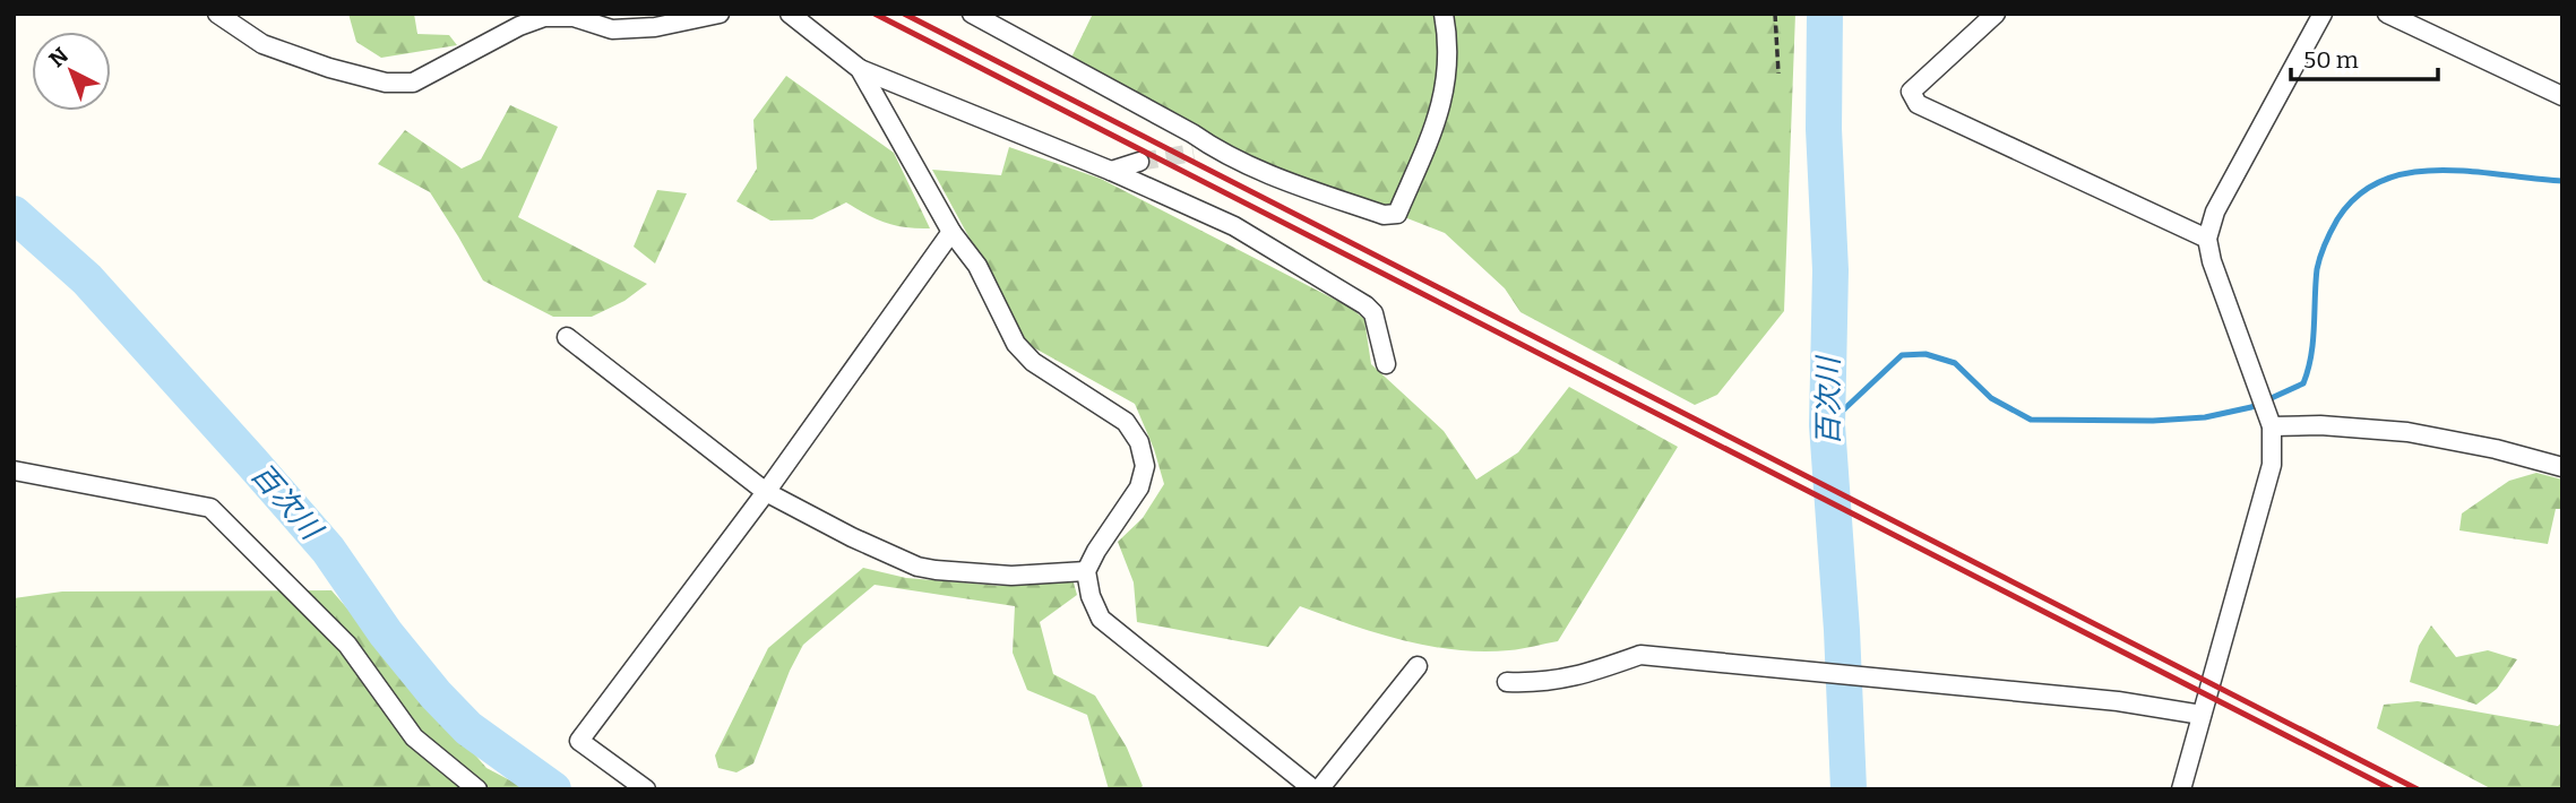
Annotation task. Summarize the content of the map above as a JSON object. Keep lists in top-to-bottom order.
{
  "water": ["百次川"],
  "scale_bar": "50 m",
  "north": "top left"
}
